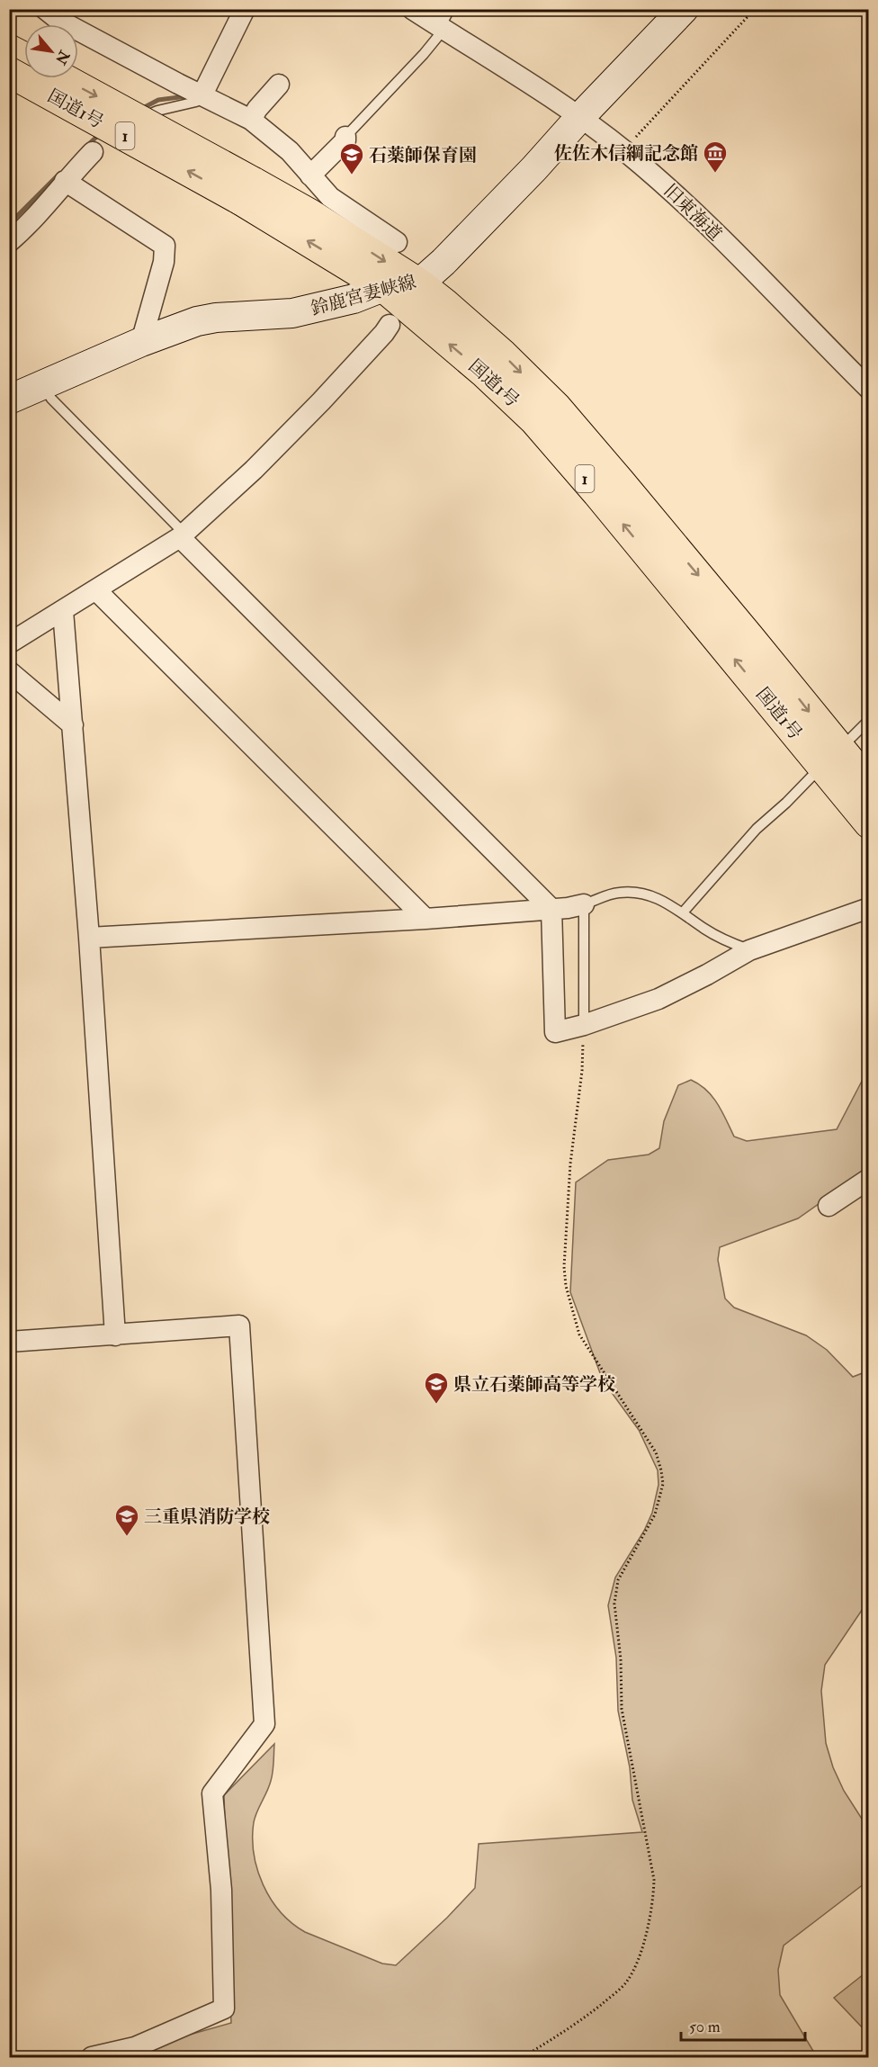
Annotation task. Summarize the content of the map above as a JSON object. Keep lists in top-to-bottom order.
{
  "streets": {
    "highway": ["国道1号", "1"],
    "main road": ["鈴鹿宮妻峡線"],
    "street": ["旧東海道"]
  },
  "crossings": [
    ["国道1号", "鈴鹿宮妻峡線"],
    ["旧東海道", "鈴鹿宮妻峡線"]
  ],
  "places": {
    "museum": ["佐佐木信綱記念館"],
    "school or university": ["石薬師保育園", "県立石薬師高等学校", "三重県消防学校"]
  },
  "scale_bar": "50 m",
  "north": "bottom right"
}
